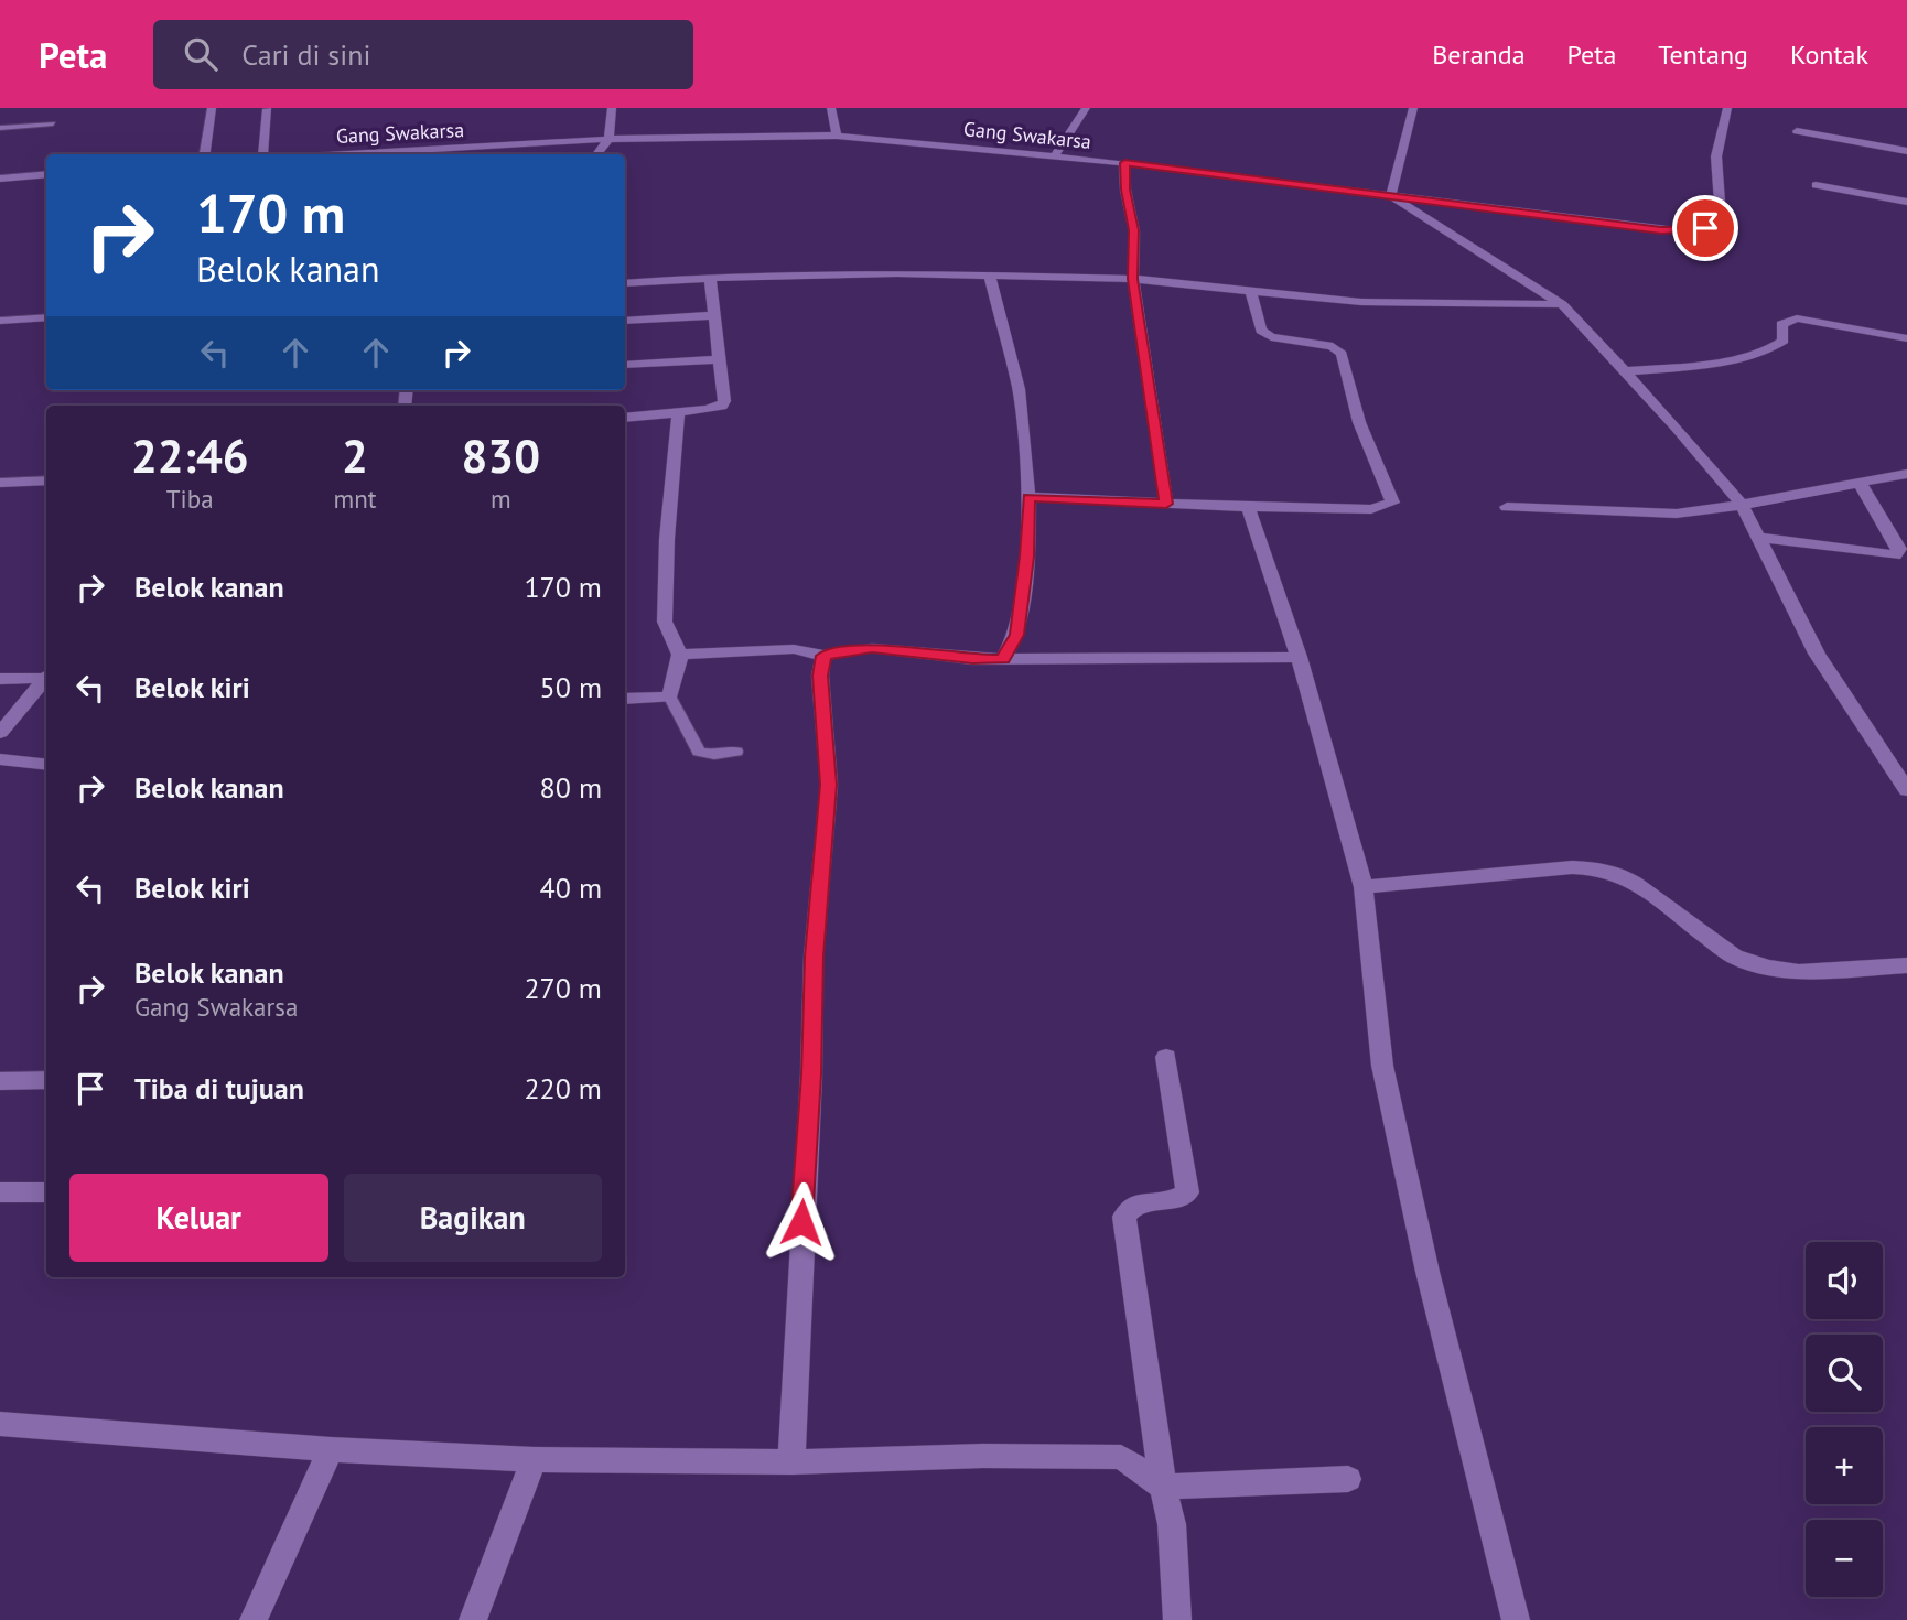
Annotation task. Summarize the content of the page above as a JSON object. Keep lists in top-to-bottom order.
{
  "streets": {
    "street": ["Gang Swakarsa"]
  },
  "page": {
    "header": "Peta",
    "search": "Cari di sini",
    "nav": [
      "Beranda",
      "Peta",
      "Tentang",
      "Kontak"
    ],
    "turn": ["170 m", "Belok kanan"],
    "eta": [
      "22:46",
      "Tiba",
      "2",
      "mnt",
      "830",
      "m"
    ],
    "list": [
      {
        "name": "Belok kanan",
        "value": "170 m"
      },
      {
        "name": "Belok kiri",
        "value": "50 m"
      },
      {
        "name": "Belok kanan",
        "value": "80 m"
      },
      {
        "name": "Belok kiri",
        "value": "40 m"
      },
      {
        "name": "Belok kanan",
        "note": "Gang Swakarsa",
        "value": "270 m"
      },
      {
        "name": "Tiba di tujuan",
        "value": "220 m"
      }
    ],
    "buttons": ["Keluar", "Bagikan"],
    "map_buttons": ["+", "−"]
  }
}
